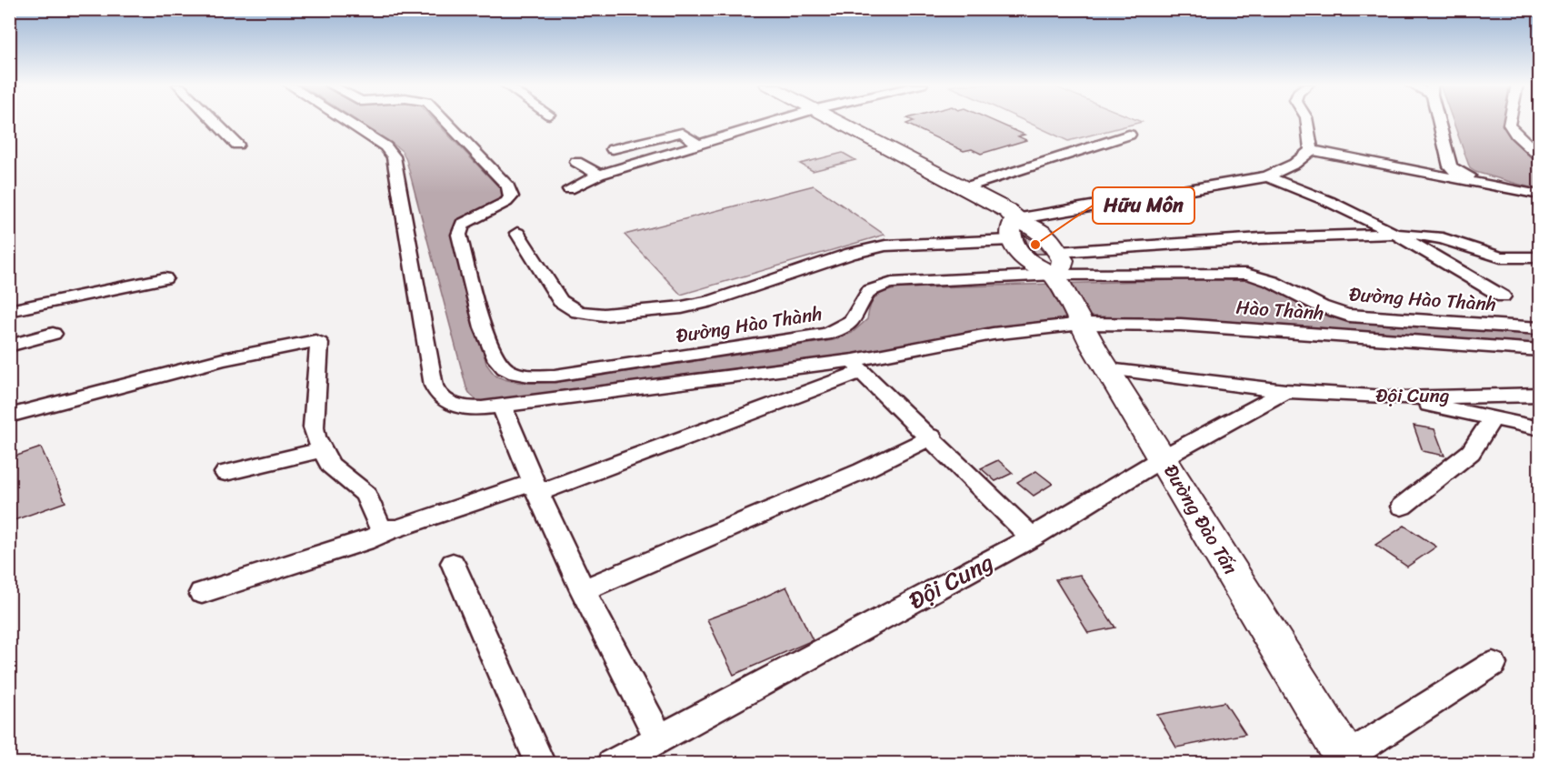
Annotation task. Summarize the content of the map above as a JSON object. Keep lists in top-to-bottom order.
{
  "streets": {
    "street": [
      "Đường Hào Thành",
      "Hào Thành",
      "Đội Cung",
      "Đường Đào Tấn"
    ]
  },
  "crossings": [
    ["Đường Hào Thành", "Đường Đào Tấn"],
    ["Hào Thành", "Đường Đào Tấn"],
    ["Đội Cung", "Đường Đào Tấn"]
  ],
  "places": ["Hữu Môn"]
}
